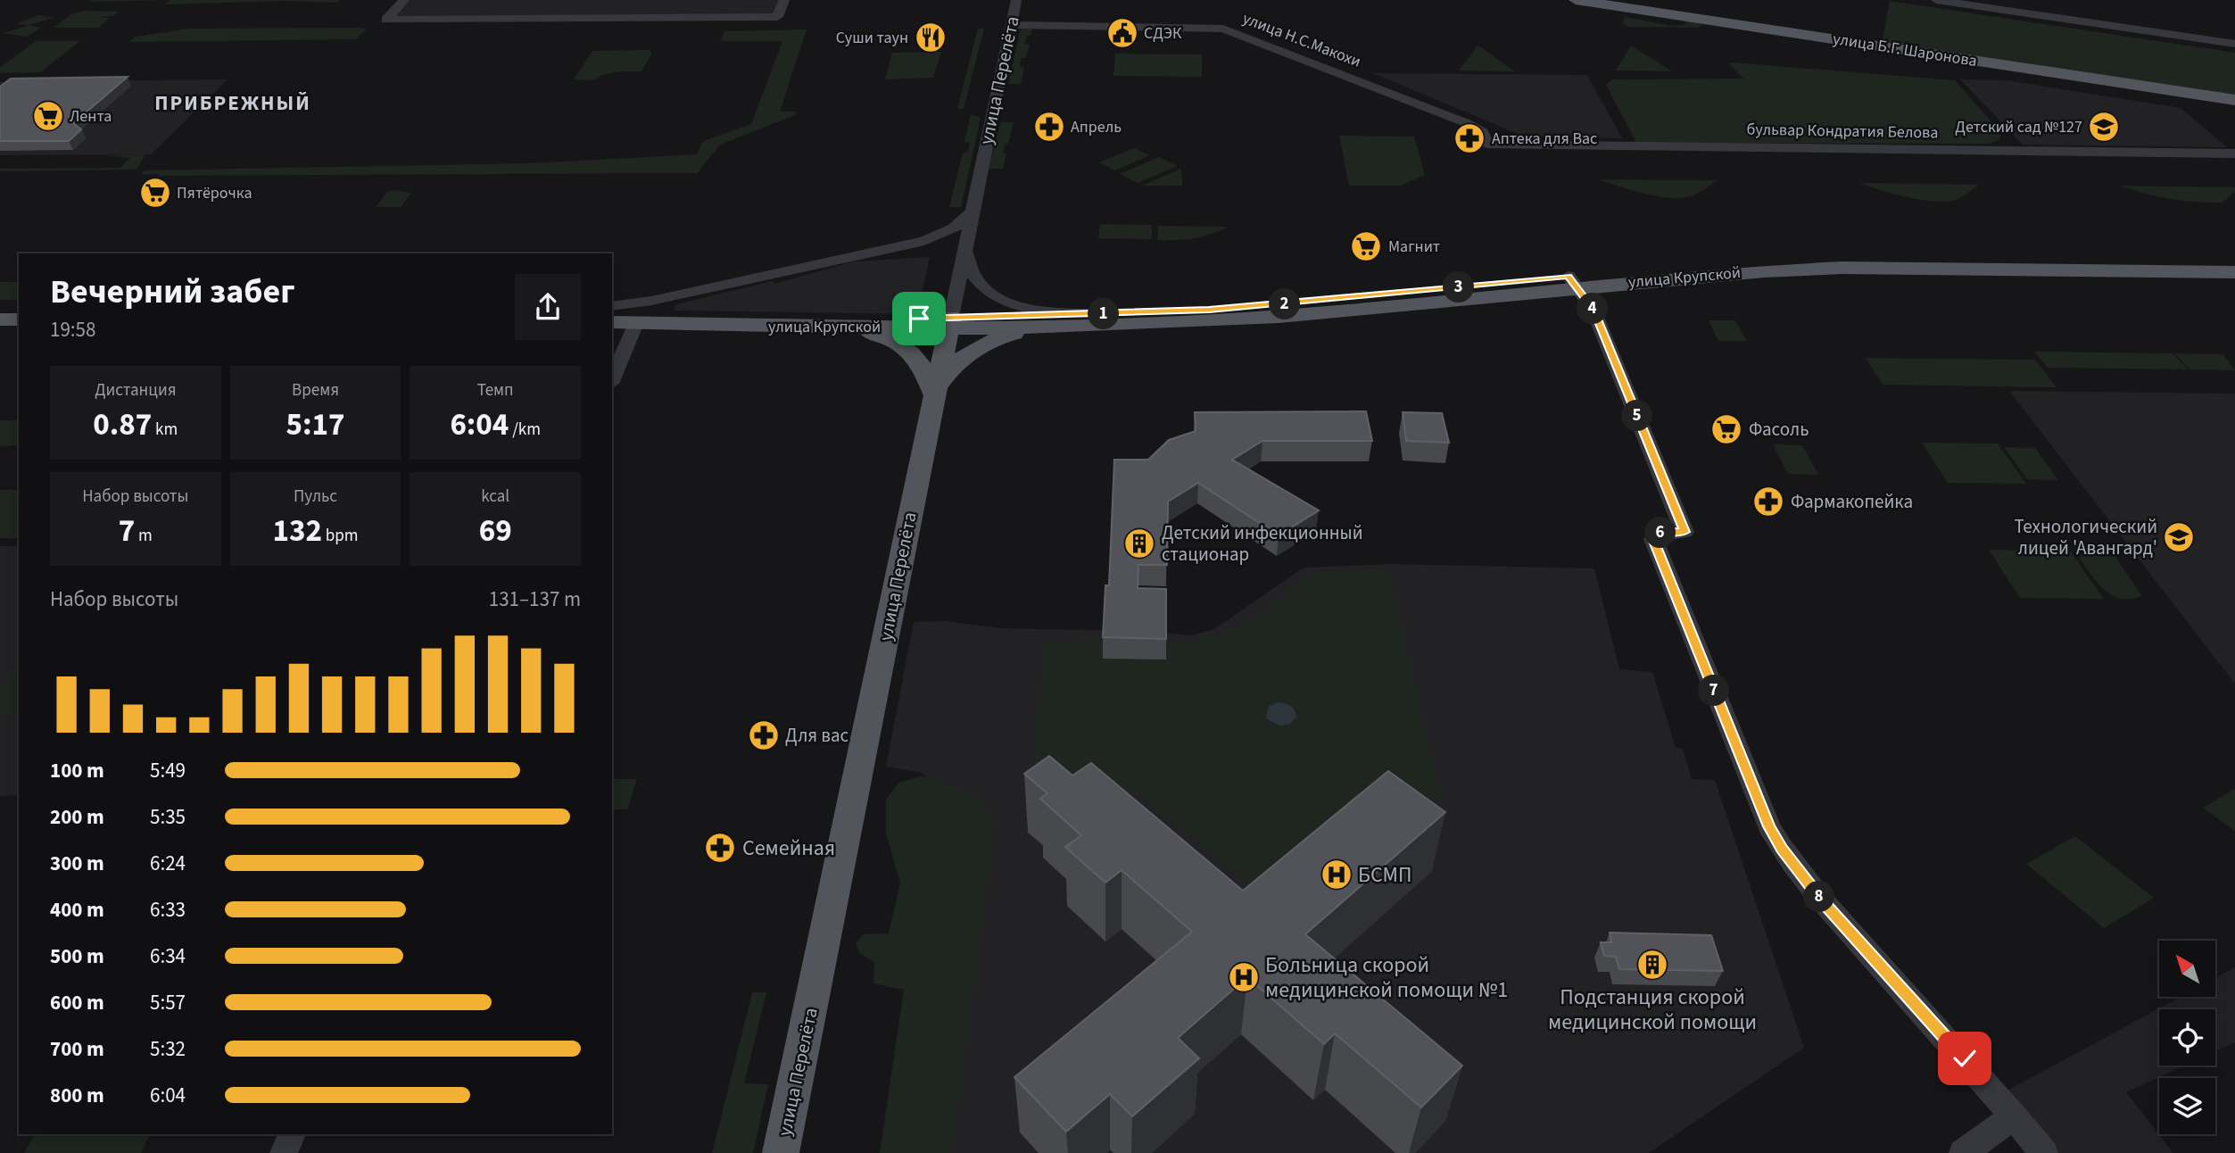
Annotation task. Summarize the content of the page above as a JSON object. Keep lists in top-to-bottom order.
{
  "streets": {
    "main road": ["улица Б.Г. Шаронова", "улица Перелёта", "улица Крупской"],
    "street": ["улица Н.С.Макохи", "бульвар Кондратия Белова"]
  },
  "crossings": [
    ["улица Н.С.Макохи", "улица Перелёта"],
    ["улица Н.С.Макохи", "бульвар Кондратия Белова"],
    ["улица Перелёта", "улица Крупской"]
  ],
  "districts": ["ПРИБРЕЖНЫЙ"],
  "places": {
    "public building": ["СДЭК"],
    "restaurant": ["Суши таун"],
    "supermarket": [
      "Лента",
      "Пятёрочка",
      "Магнит",
      "Фасоль"
    ],
    "pharmacy": [
      "Апрель",
      "Аптека для Вас",
      "Фармакопейка",
      "Для вас",
      "Семейная"
    ],
    "school or university": ["Детский сад №127", "Технологический лицей 'Авангард'"],
    "building": ["Детский инфекционный стационар", "Подстанция скорой медицинской помощи"],
    "hospital": ["БСМП", "Больница скорой медицинской помощи №1"]
  },
  "north": "top left",
  "page": {
    "heading": ["Вечерний забег", "19:58"],
    "pins": [
      "3",
      "2",
      "4",
      "1",
      "5",
      "6",
      "7",
      "8"
    ],
    "stats": [
      ["Дистанция", "0.87 km"],
      ["Время", "5:17"],
      ["Темп", "6:04 /km"],
      ["Набор высоты", "7 m"],
      ["Пульс", "132 bpm"],
      ["kcal", "69"]
    ],
    "chart": ["Набор высоты", "131–137 m"],
    "list": [
      {
        "name": "100 m",
        "note": "5:49"
      },
      {
        "name": "200 m",
        "note": "5:35"
      },
      {
        "name": "300 m",
        "note": "6:24"
      },
      {
        "name": "400 m",
        "note": "6:33"
      },
      {
        "name": "500 m",
        "note": "6:34"
      },
      {
        "name": "600 m",
        "note": "5:57"
      },
      {
        "name": "700 m",
        "note": "5:32"
      },
      {
        "name": "800 m",
        "note": "6:04"
      }
    ]
  }
}
